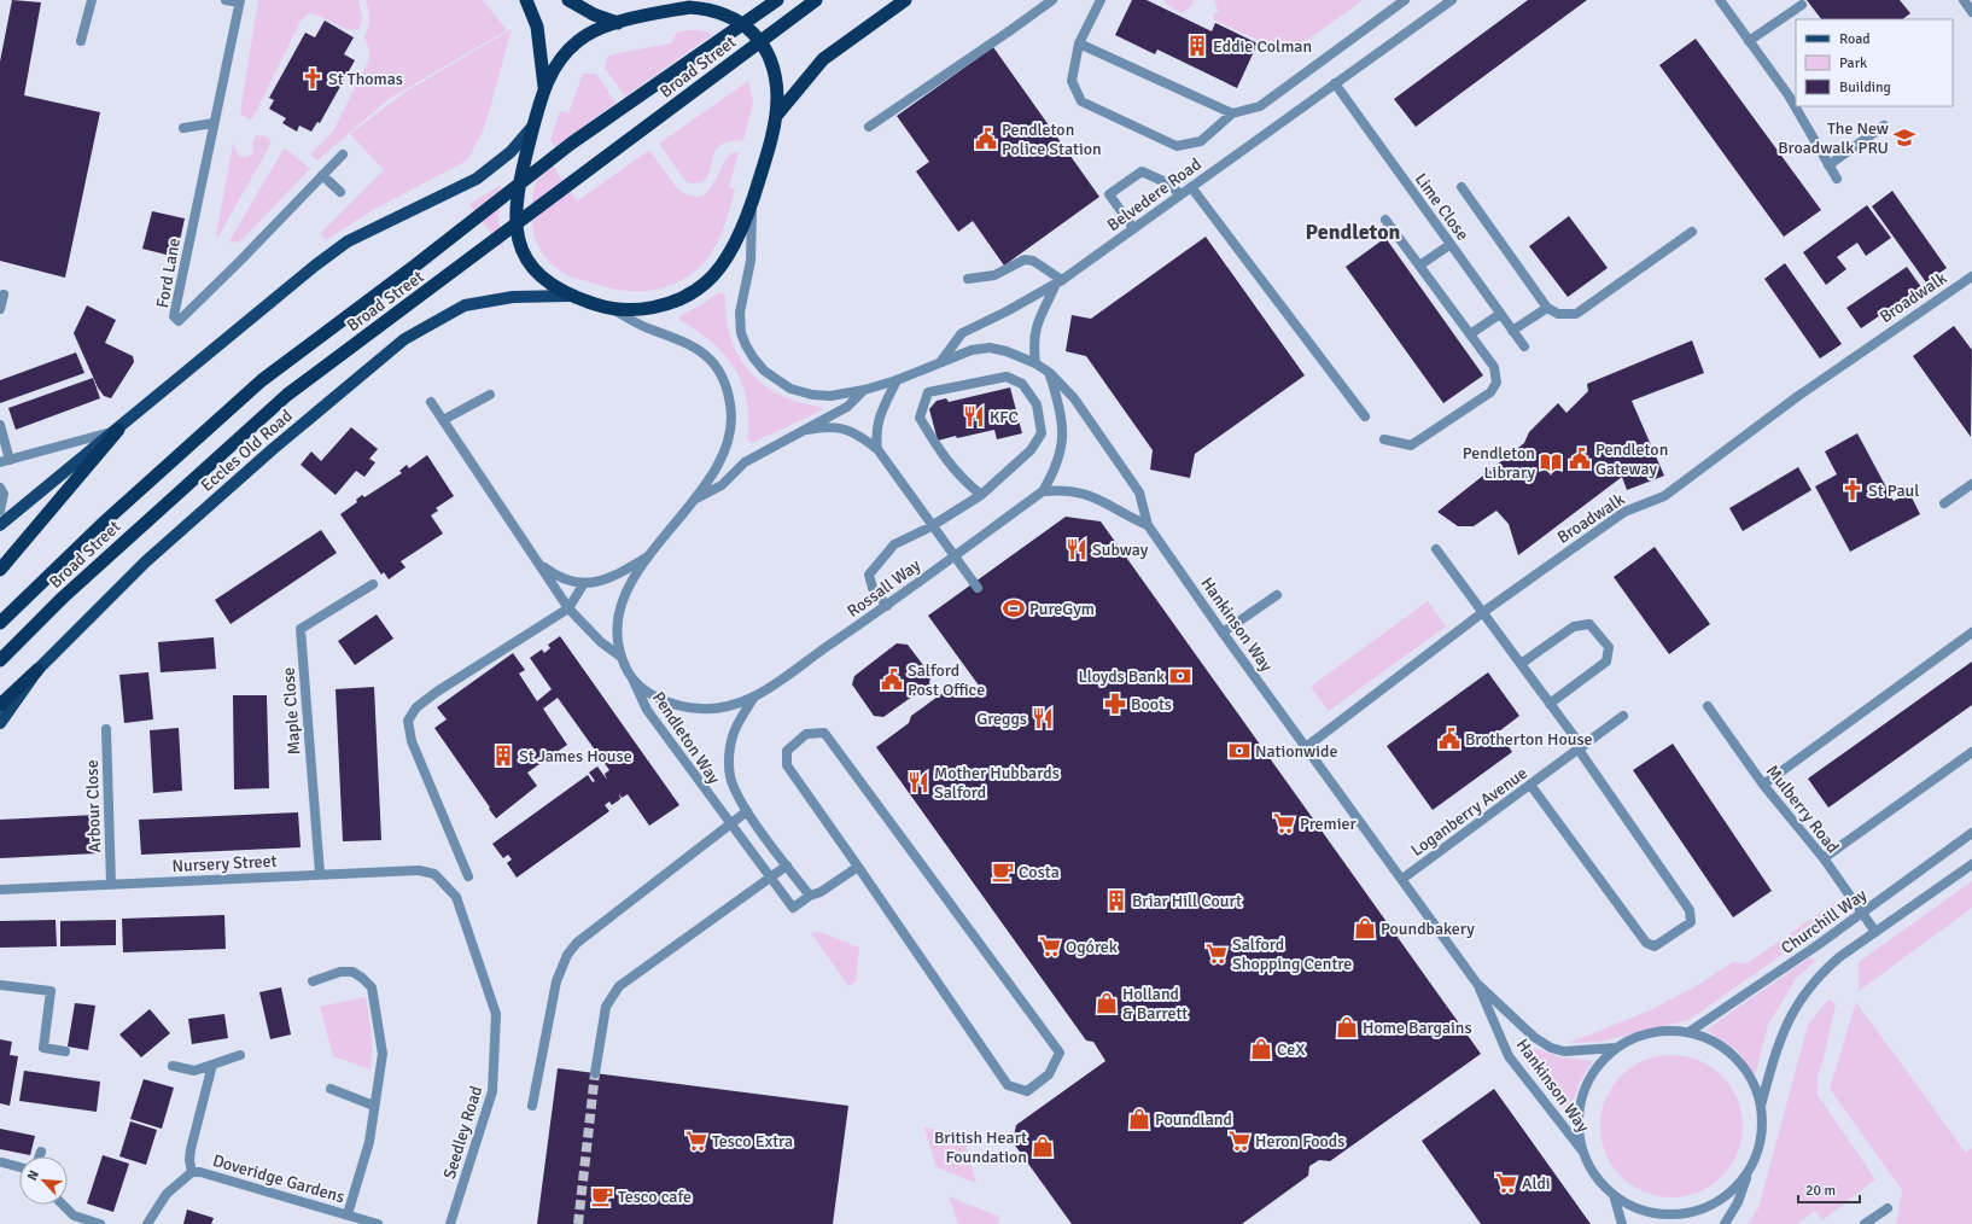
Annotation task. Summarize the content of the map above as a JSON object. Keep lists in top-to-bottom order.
{
  "streets": {
    "highway": ["Broad Street"],
    "main road": ["Eccles Old Road"],
    "street": [
      "Belvedere Road",
      "Lime Close",
      "Ford Lane",
      "Broadwalk",
      "Rossall Way",
      "Hankinson Way",
      "Maple Close",
      "Pendleton Way",
      "Arbour Close",
      "Mulberry Road",
      "Loganberry Avenue",
      "Nursery Street",
      "Churchill Way",
      "Seedley Road",
      "Doveridge Gardens"
    ]
  },
  "crossings": [
    ["Belvedere Road", "Lime Close"],
    ["Belvedere Road", "Hankinson Way"],
    ["Broadwalk", "Hankinson Way"],
    ["Rossall Way", "Pendleton Way"],
    ["Hankinson Way", "Loganberry Avenue"],
    ["Maple Close", "Nursery Street"],
    ["Arbour Close", "Nursery Street"],
    ["Mulberry Road", "Churchill Way"],
    ["Nursery Street", "Seedley Road"]
  ],
  "districts": ["Pendleton"],
  "places": {
    "building": ["Eddie Colman", "St James House", "Briar Hill Court"],
    "church": ["St Thomas", "St Paul"],
    "school or university": ["The New Broadwalk PRU"],
    "public building": [
      "Pendleton Police Station",
      "Pendleton Gateway",
      "Salford Post Office",
      "Brotherton House"
    ],
    "restaurant": [
      "KFC",
      "Subway",
      "Greggs",
      "Mother Hubbards Salford"
    ],
    "library": ["Pendleton Library"],
    "sports": ["PureGym"],
    "bank": ["Lloyds Bank", "Nationwide"],
    "pharmacy": ["Boots"],
    "supermarket": [
      "Premier",
      "Ogórek",
      "Salford Shopping Centre",
      "Tesco Extra",
      "Heron Foods",
      "Aldi"
    ],
    "cafe": ["Costa", "Tesco cafe"],
    "shop": [
      "Poundbakery",
      "Holland & Barrett",
      "Home Bargains",
      "CeX",
      "Poundland",
      "British Heart Foundation"
    ]
  },
  "legend": ["Road", "Park", "Building"],
  "scale_bar": "20 m",
  "north": "top left"
}
